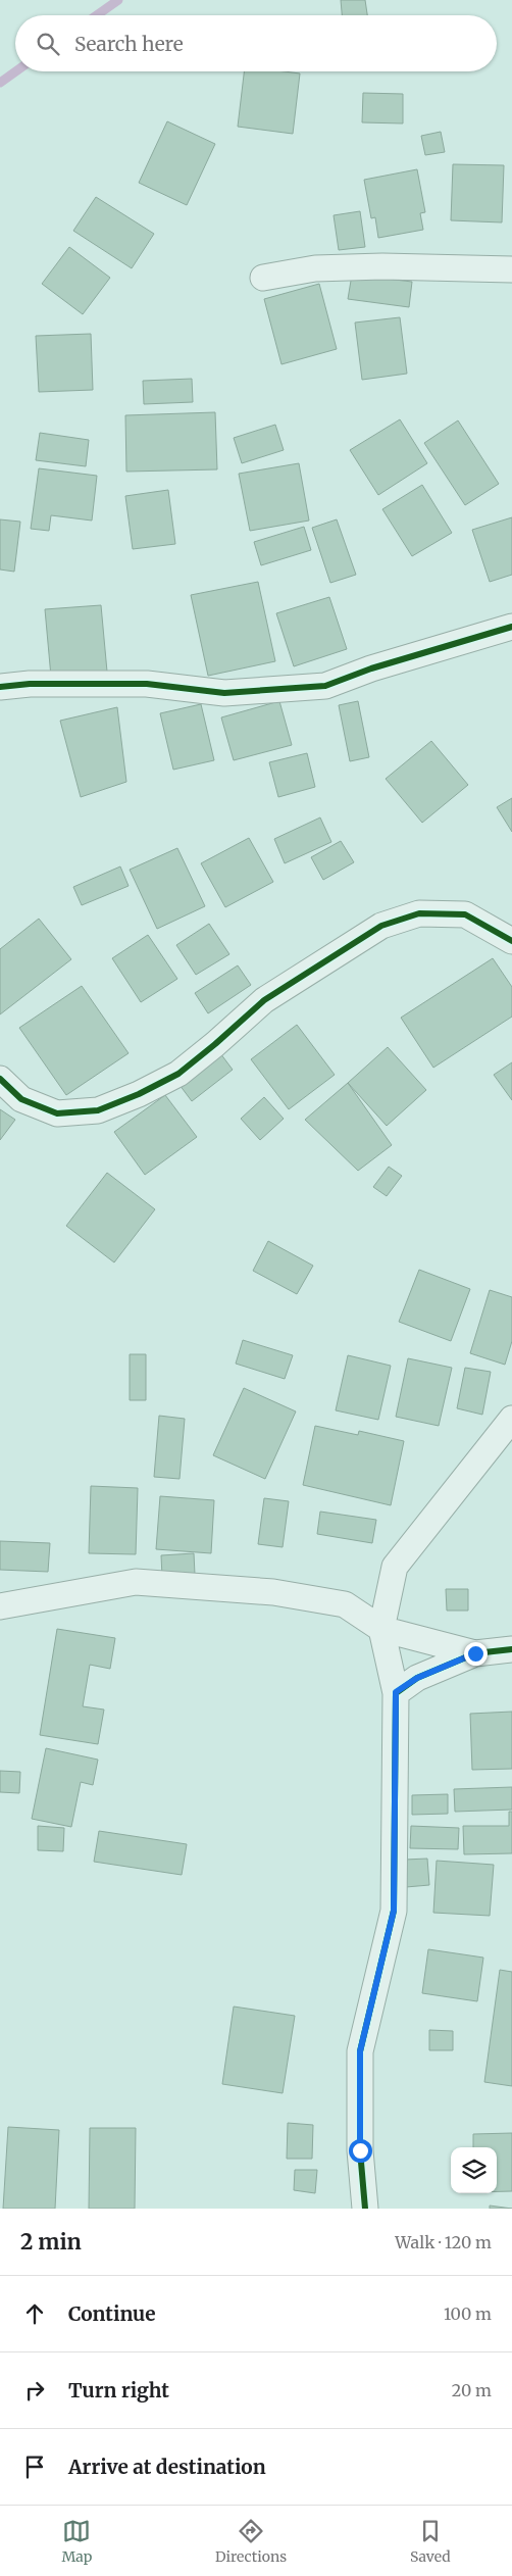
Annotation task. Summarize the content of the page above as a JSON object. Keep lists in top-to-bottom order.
{
  "page": {
    "search": "Search here",
    "heading": ["2 min", "Walk · 120 m"],
    "list": [
      ["Continue", "100 m"],
      ["Turn right", "20 m"],
      "Arrive at destination"
    ],
    "nav": ["Map", "Directions", "Saved"]
  }
}
